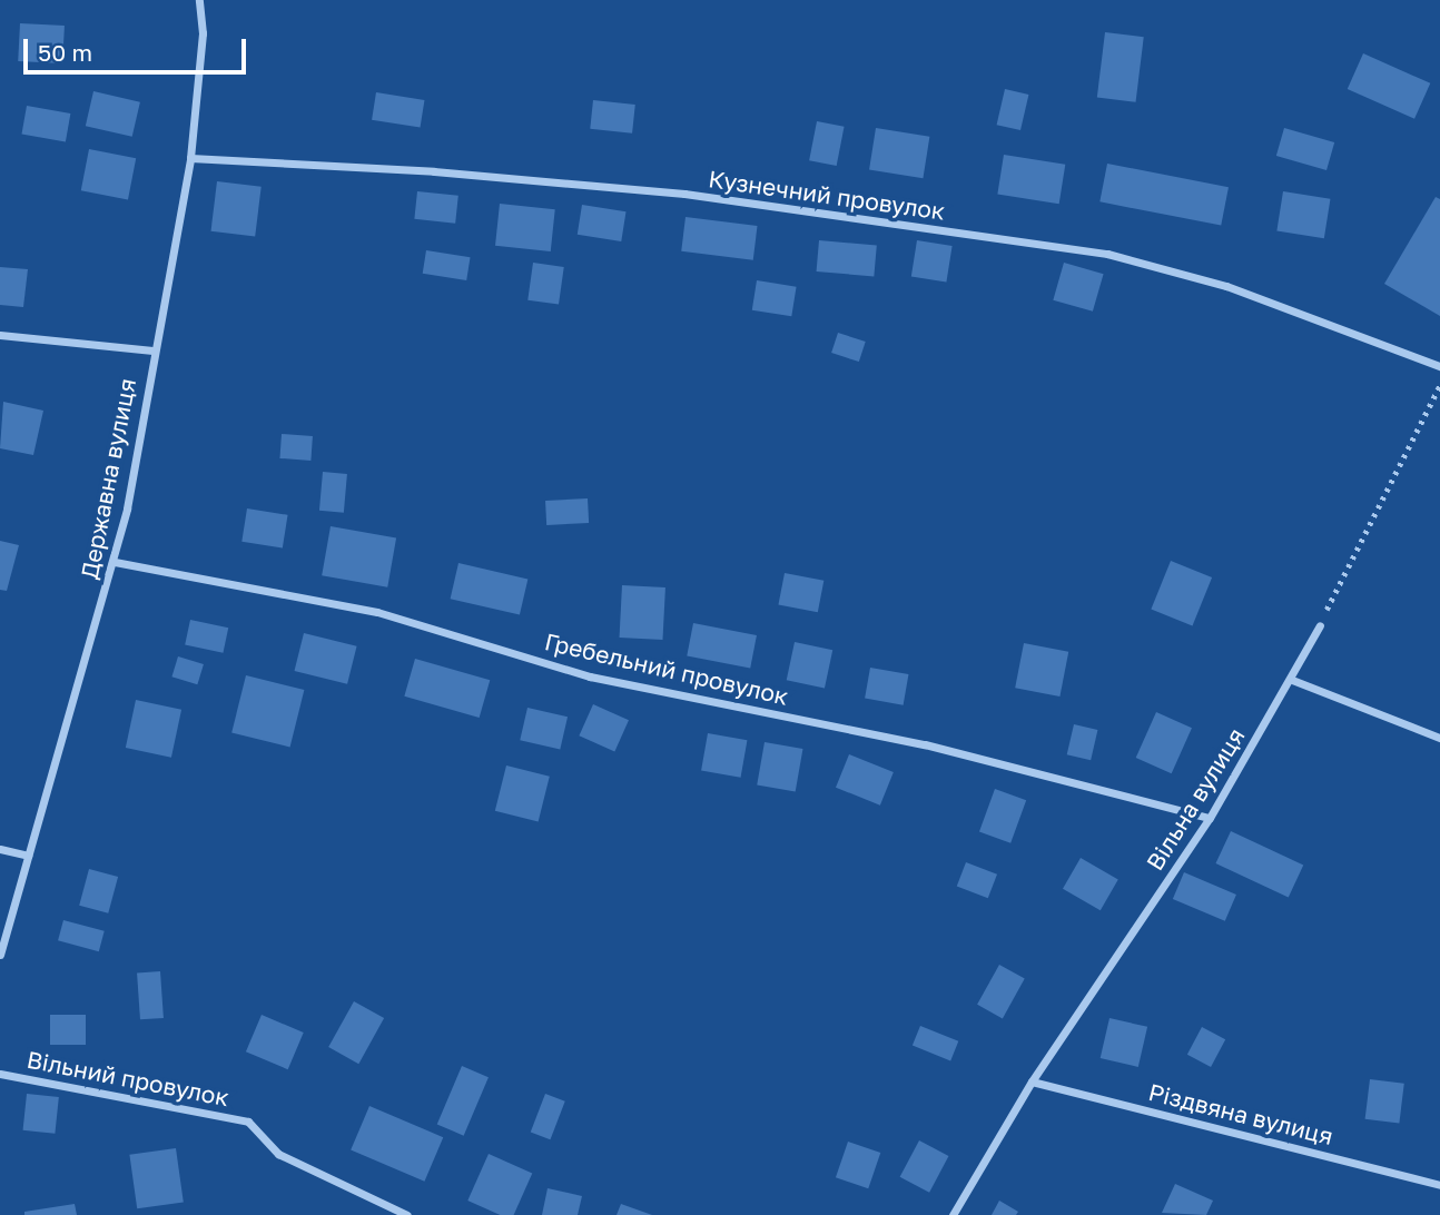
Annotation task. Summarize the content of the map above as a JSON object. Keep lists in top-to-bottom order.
{
  "streets": {
    "street": [
      "Кузнечний провулок",
      "Державна вулиця",
      "Гребельний провулок",
      "Вільна вулиця",
      "Вільний провулок",
      "Різдвяна вулиця"
    ]
  },
  "crossings": [
    ["Кузнечний провулок", "Державна вулиця"],
    ["Державна вулиця", "Гребельний провулок"],
    ["Гребельний провулок", "Вільна вулиця"],
    ["Вільна вулиця", "Різдвяна вулиця"]
  ],
  "scale_bar": "50 m"
}
